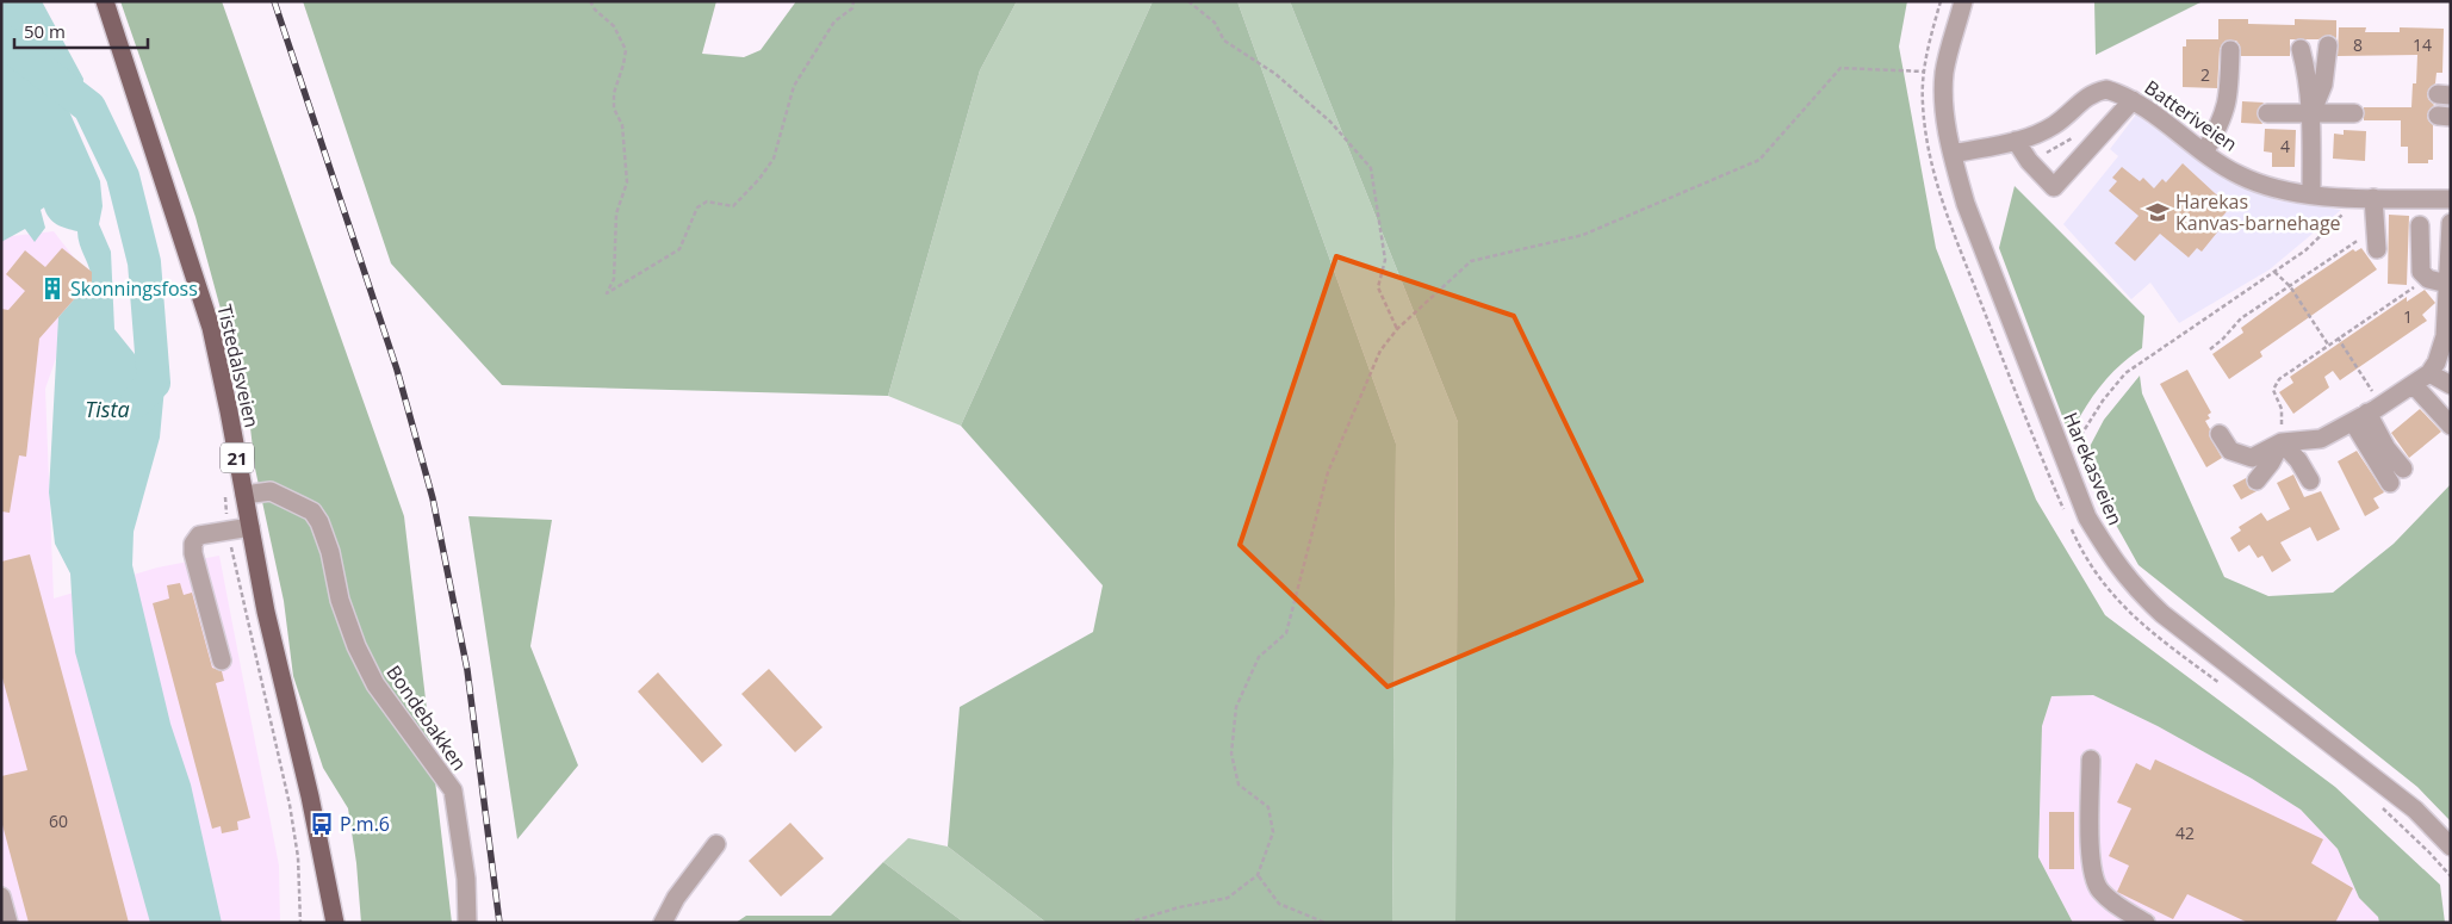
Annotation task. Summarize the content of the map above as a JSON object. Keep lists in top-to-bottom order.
{
  "streets": {
    "main road": ["Tistedalsveien", "21"],
    "street": ["Batteriveien", "Harekasveien", "Bondebakken"]
  },
  "crossings": [
    ["Batteriveien", "Harekasveien"],
    ["Tistedalsveien", "Bondebakken"]
  ],
  "water": ["Tista"],
  "places": {
    "school or university": ["Harekas Kanvas-barnehage"],
    "building": ["Skonningsfoss"],
    "bus stop": ["P.m.6"]
  },
  "house_numbers": [
    "8",
    "14",
    "2",
    "4",
    "1",
    "60",
    "42"
  ],
  "scale_bar": "50 m"
}
